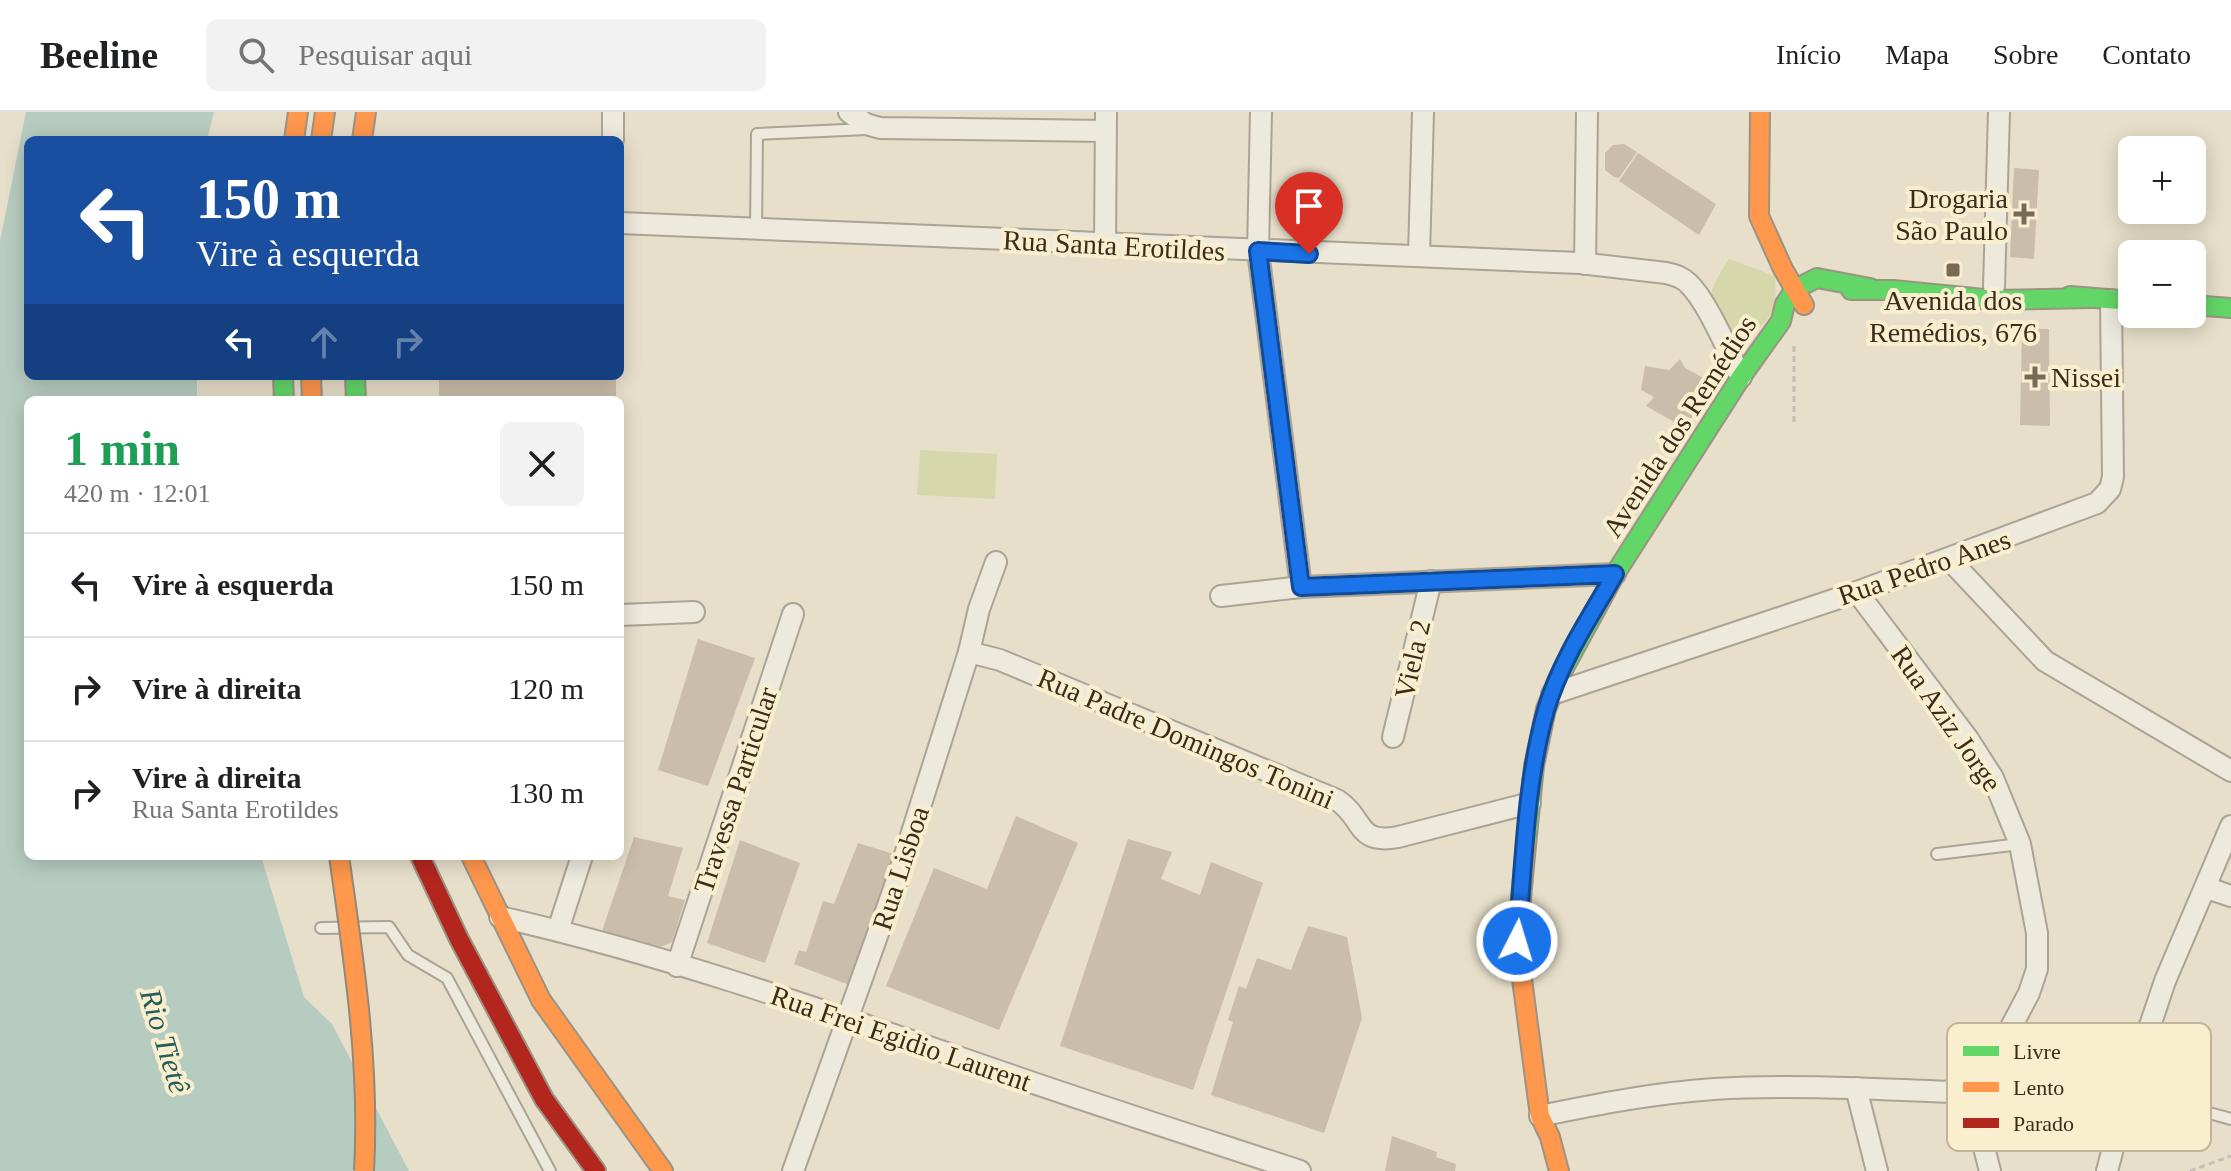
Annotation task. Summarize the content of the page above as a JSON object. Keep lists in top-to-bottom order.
{
  "streets": {
    "main road": ["Avenida dos Remédios"],
    "street": [
      "Rua Santa Erotildes",
      "Rua Pedro Anes",
      "Viela 2",
      "Rua Aziz Jorge",
      "Rua Padre Domingos Tonini",
      "Travessa Particular",
      "Rua Lisboa",
      "Rua Frei Egidio Laurent"
    ]
  },
  "crossings": [
    ["Rua Santa Erotildes", "Avenida dos Remédios"],
    ["Avenida dos Remédios", "Rua Pedro Anes"],
    ["Avenida dos Remédios", "Rua Padre Domingos Tonini"],
    ["Rua Pedro Anes", "Rua Aziz Jorge"],
    ["Rua Padre Domingos Tonini", "Rua Lisboa"],
    ["Travessa Particular", "Rua Frei Egidio Laurent"],
    ["Rua Lisboa", "Rua Frei Egidio Laurent"]
  ],
  "water": ["Rio Tietê"],
  "places": {
    "health": ["Drogaria São Paulo", "Nissei"],
    "transit": ["Avenida dos Remédios, 676"]
  },
  "legend": ["Livre", "Lento", "Parado"],
  "page": {
    "header": "Beeline",
    "search": "Pesquisar aqui",
    "nav": [
      "Início",
      "Mapa",
      "Sobre",
      "Contato"
    ],
    "map_buttons": ["+", "−"],
    "turn": ["150 m", "Vire à esquerda"],
    "heading": ["1 min", "420 m · 12:01"],
    "list": [
      {
        "name": "Vire à esquerda",
        "value": "150 m"
      },
      {
        "name": "Vire à direita",
        "value": "120 m"
      },
      {
        "name": "Vire à direita",
        "note": "Rua Santa Erotildes",
        "value": "130 m"
      }
    ]
  }
}
